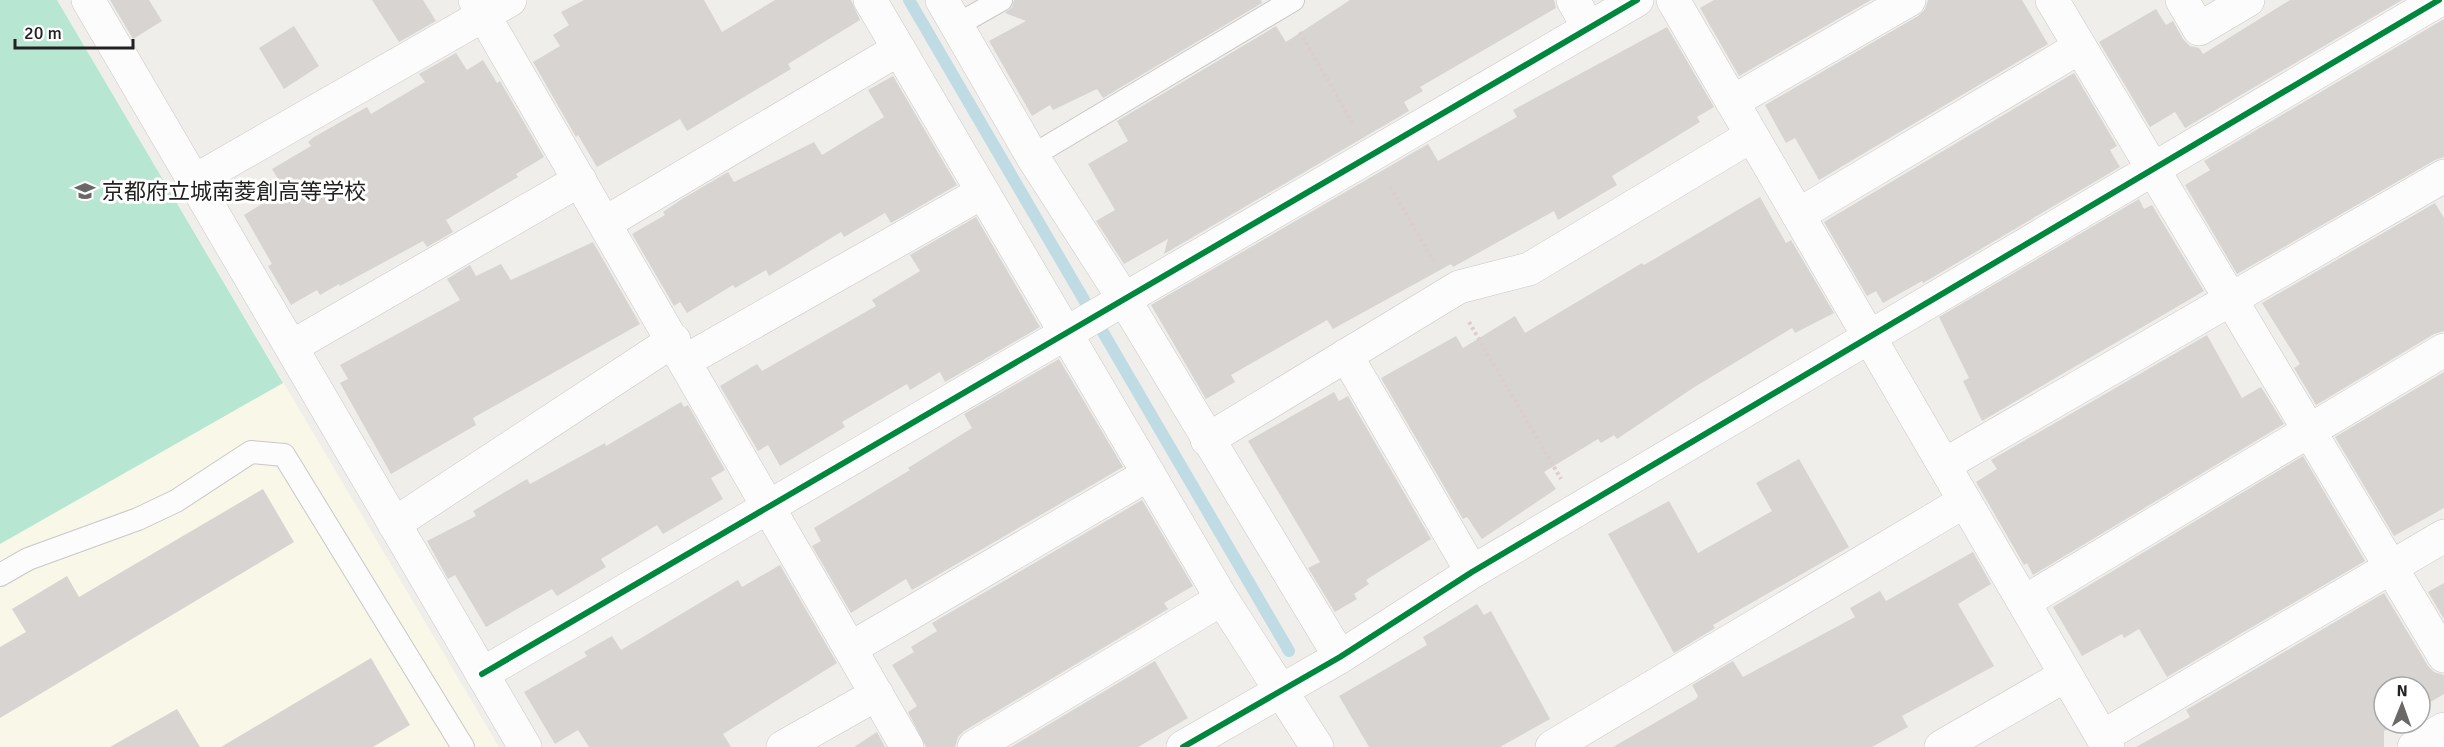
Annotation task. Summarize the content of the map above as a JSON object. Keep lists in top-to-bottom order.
{
  "places": {
    "school or university": ["京都府立城南菱創高等学校"]
  },
  "scale_bar": "20 m",
  "north": "top"
}
